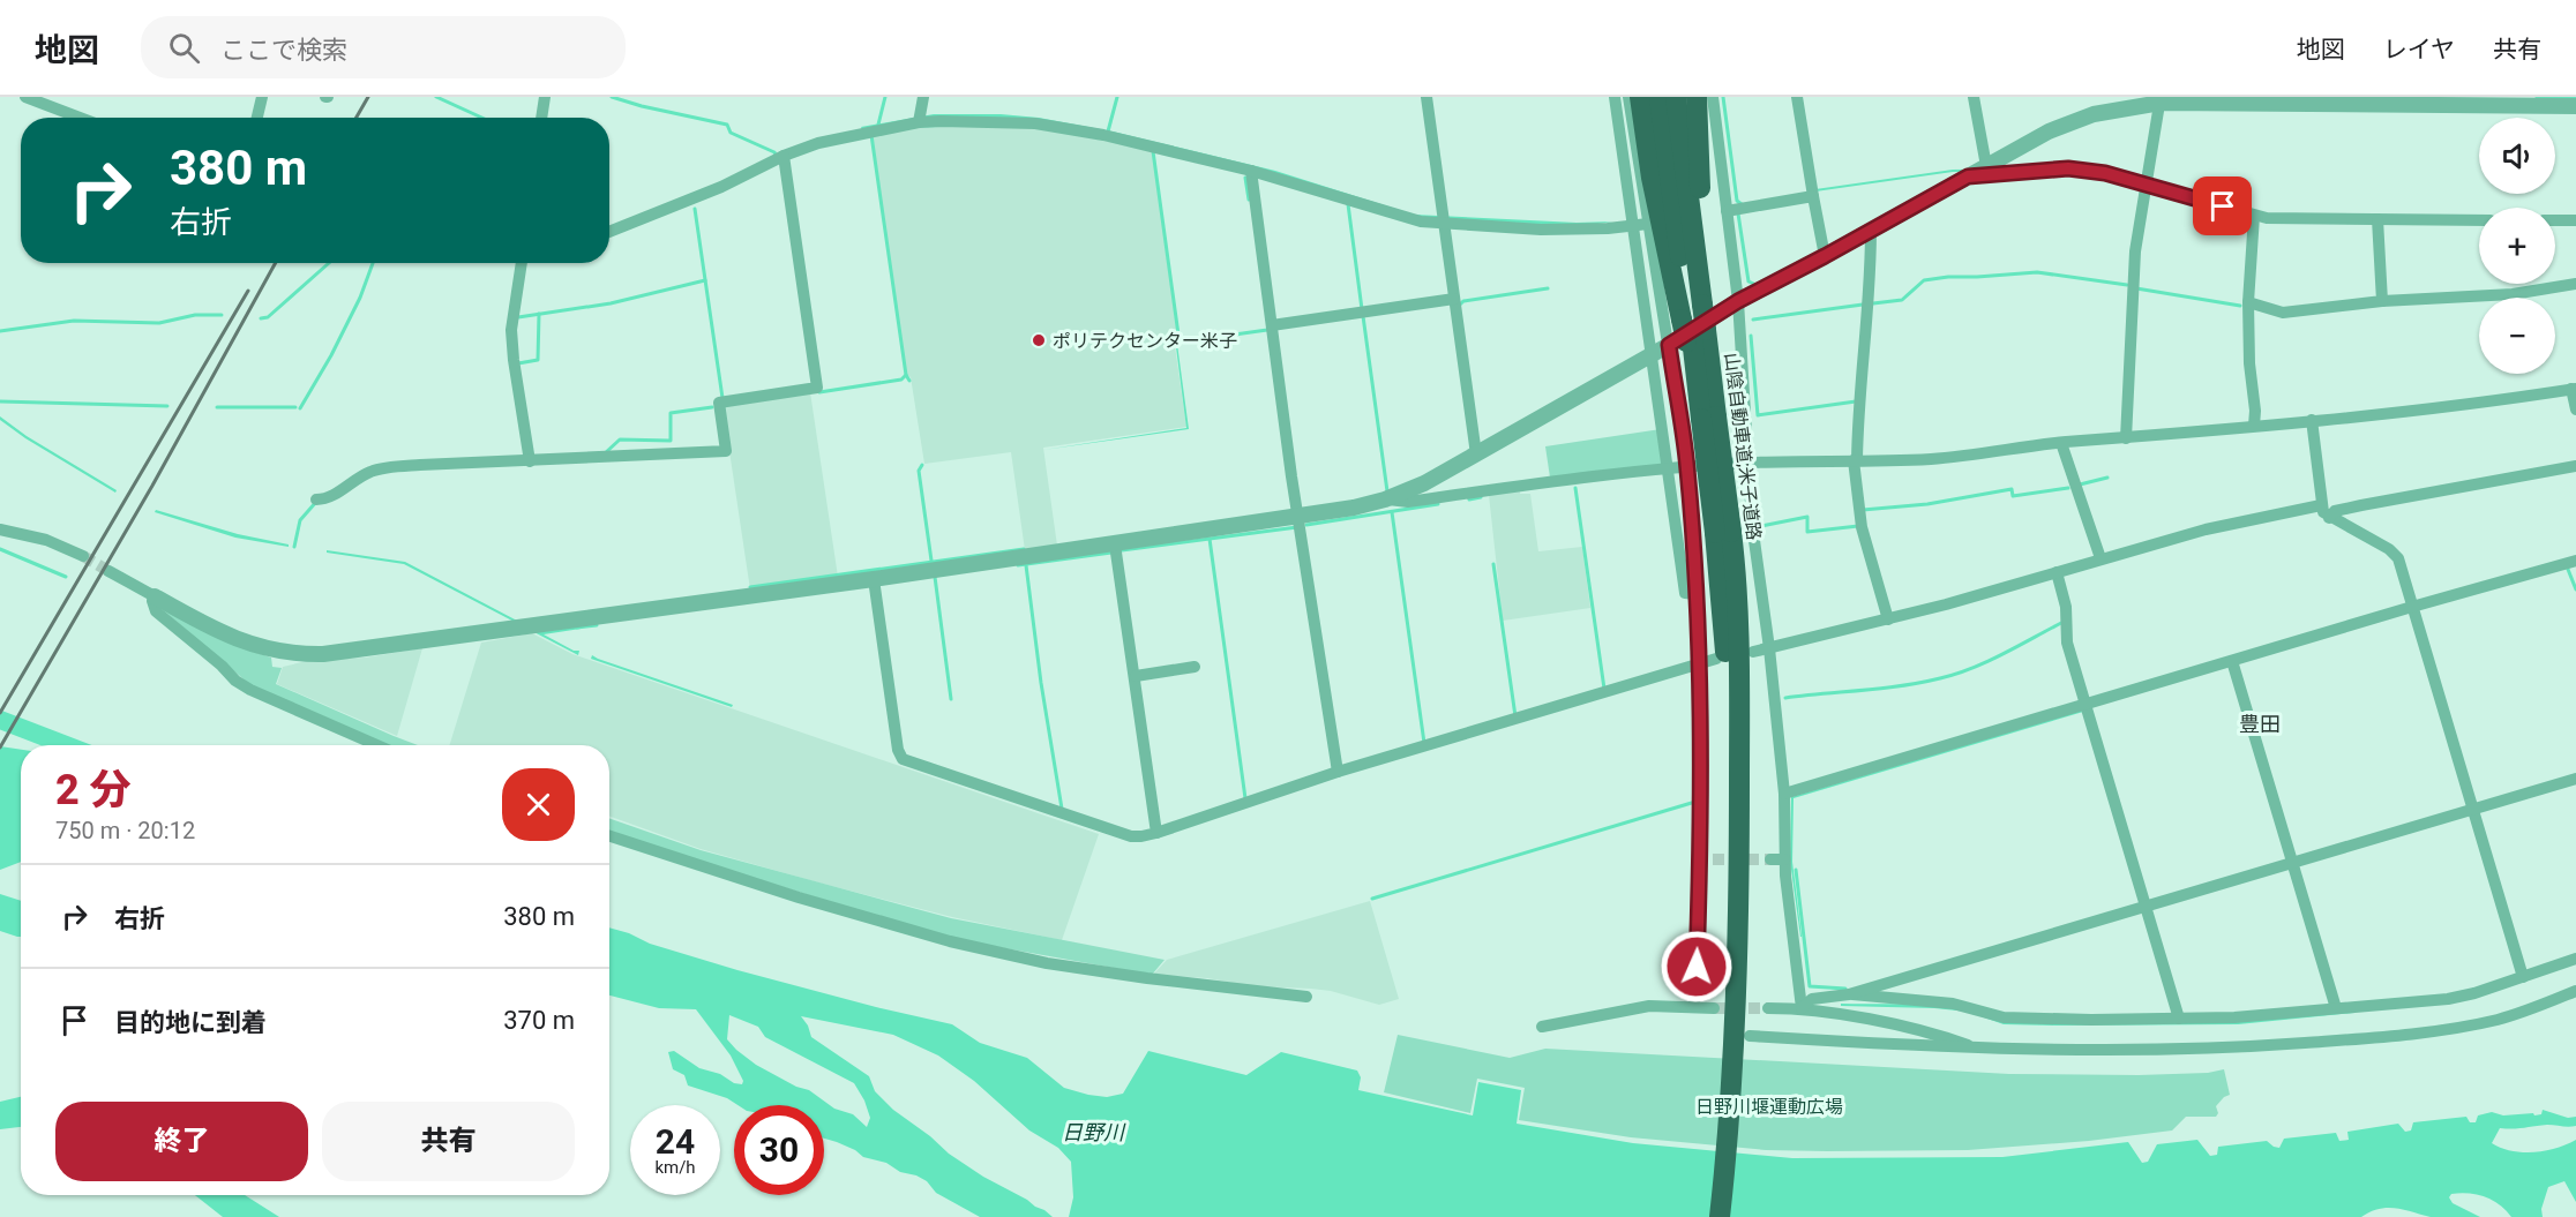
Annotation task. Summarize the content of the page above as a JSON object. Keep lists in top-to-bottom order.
{
  "streets": {
    "highway": ["山陰自動車道;米子道路"]
  },
  "districts": ["豊田"],
  "water": ["日野川"],
  "parks": ["日野川堰運動広場"],
  "places": ["ポリテクセンター米子"],
  "page": {
    "header": "地図",
    "search": "ここで検索",
    "nav": ["地図", "レイヤ", "共有"],
    "map_buttons": ["+", "−"],
    "turn": ["380 m", "右折"],
    "heading": ["2 分", "750 m · 20:12"],
    "list": [
      {
        "name": "右折",
        "value": "380 m"
      },
      {
        "name": "目的地に到着",
        "value": "370 m"
      }
    ],
    "buttons": ["終了", "共有"],
    "speed": "24 km/h",
    "limit": "30"
  }
}
